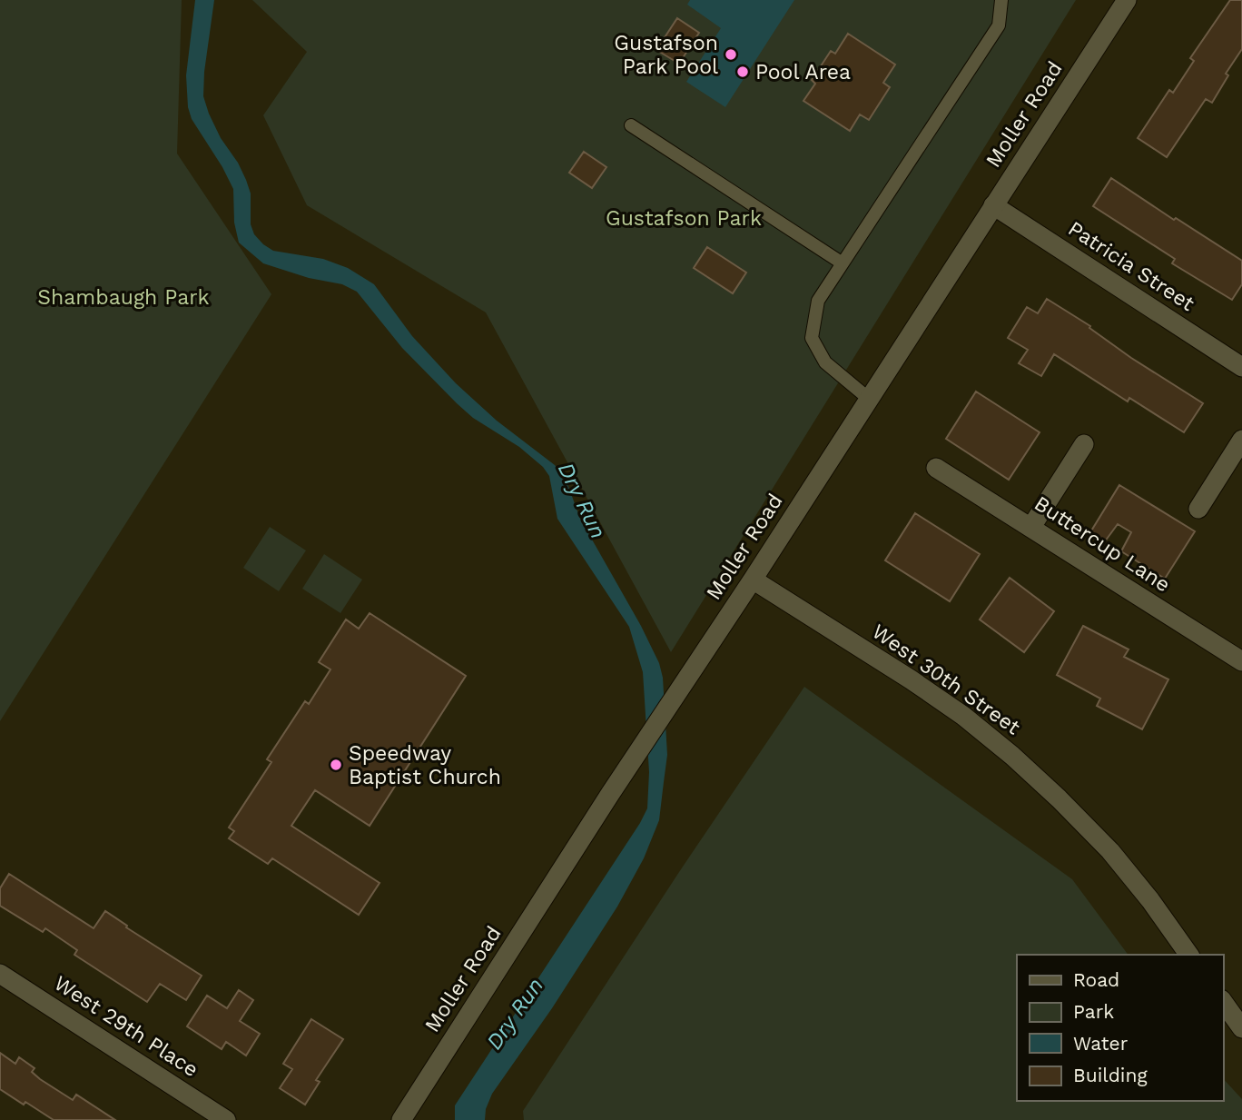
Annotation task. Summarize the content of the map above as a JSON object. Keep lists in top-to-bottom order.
{
  "streets": {
    "street": [
      "Moller Road",
      "Patricia Street",
      "Buttercup Lane",
      "West 30th Street",
      "West 29th Place"
    ]
  },
  "crossings": [
    ["Moller Road", "Patricia Street"],
    ["Moller Road", "West 30th Street"]
  ],
  "water": ["Dry Run"],
  "parks": ["Gustafson Park", "Shambaugh Park"],
  "places": ["Gustafson Park Pool", "Pool Area", "Speedway Baptist Church"],
  "legend": [
    "Road",
    "Park",
    "Water",
    "Building"
  ]
}
